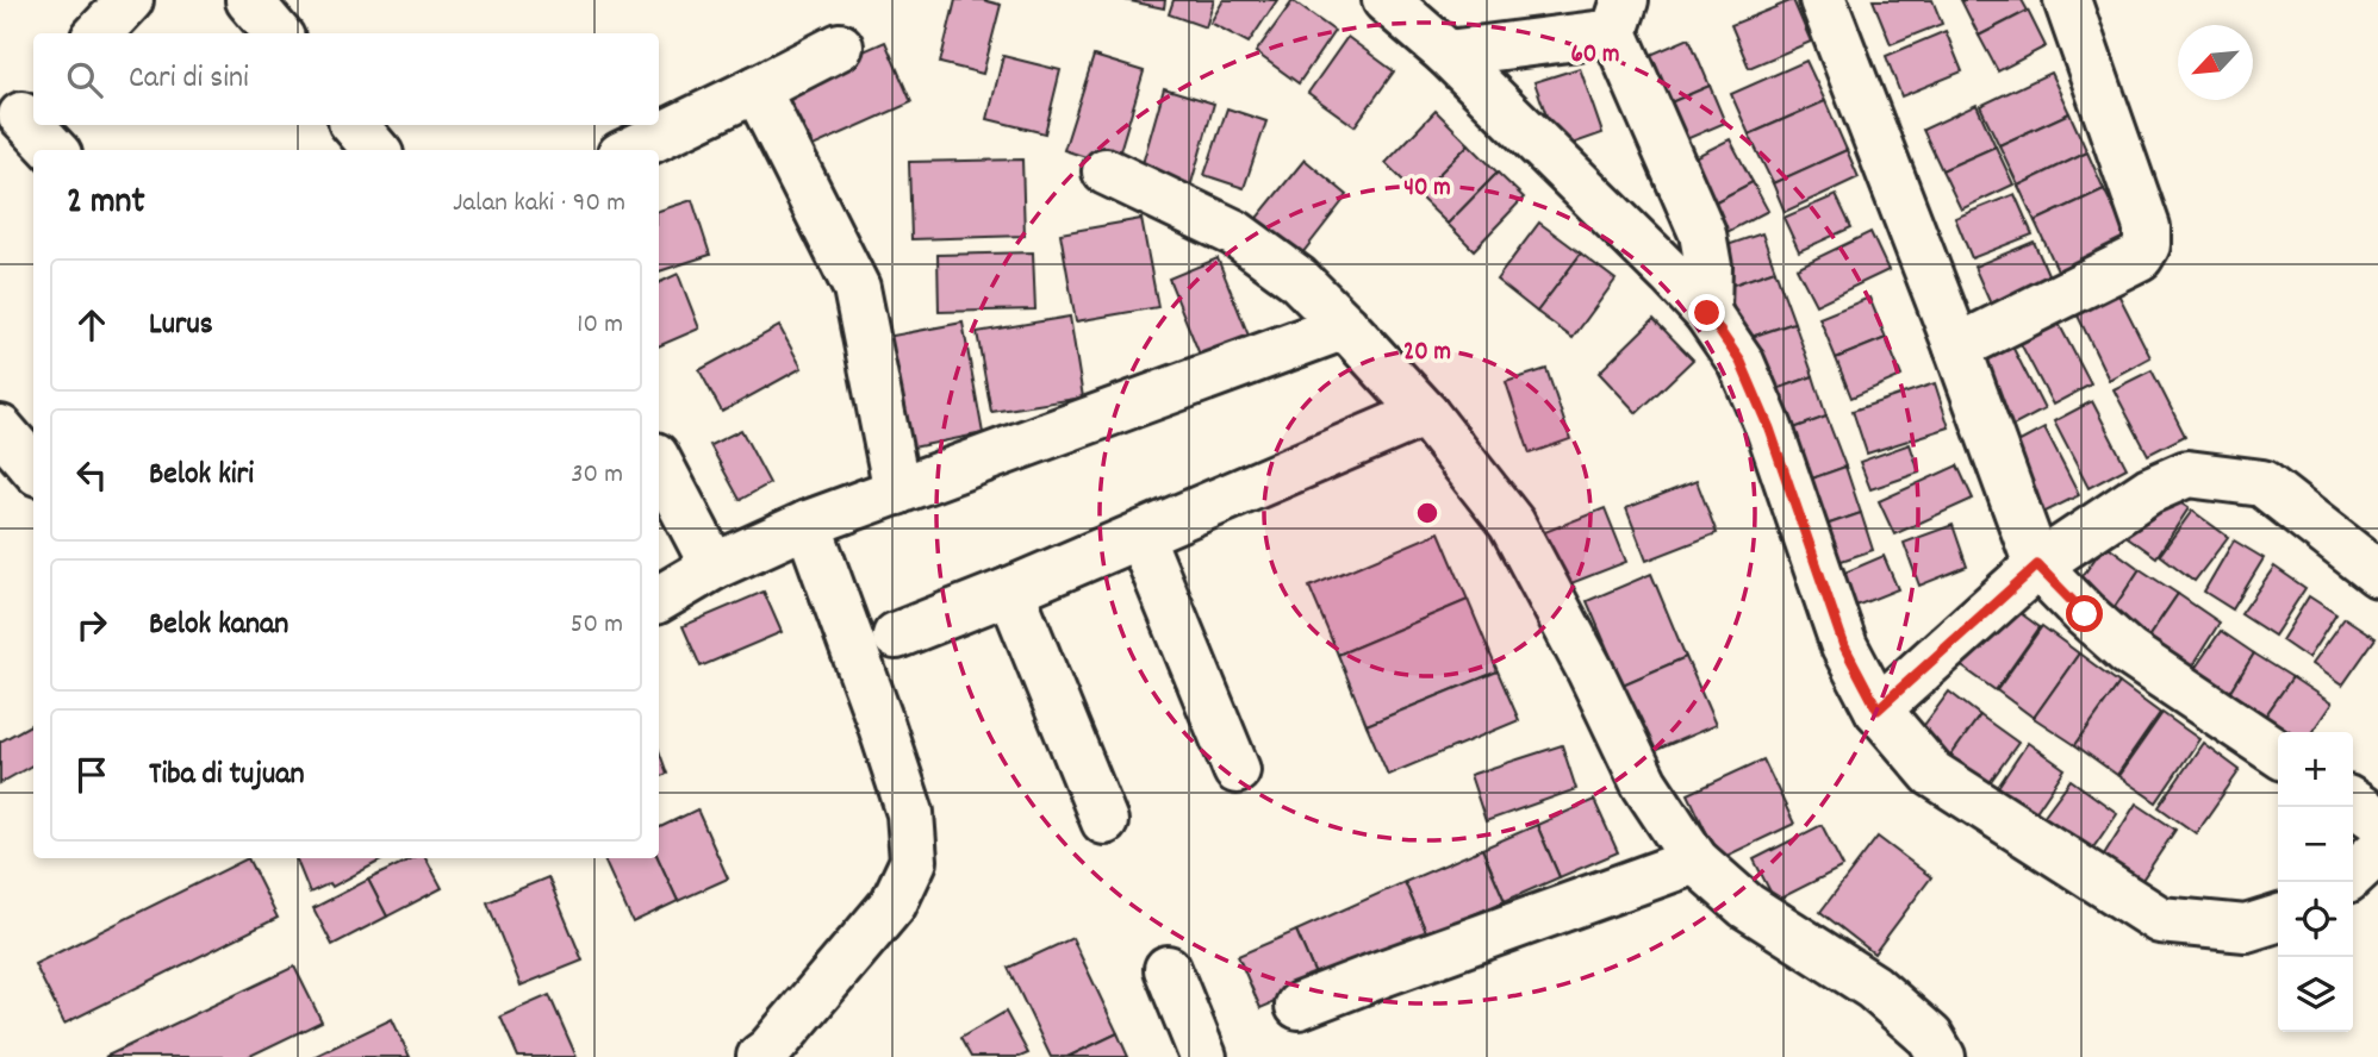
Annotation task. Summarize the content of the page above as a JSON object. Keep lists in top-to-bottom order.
{
  "north": "bottom left",
  "page": {
    "search": "Cari di sini",
    "heading": ["2 mnt", "Jalan kaki · 90 m"],
    "list": [
      ["Lurus", "10 m"],
      ["Belok kiri", "30 m"],
      ["Belok kanan", "50 m"],
      "Tiba di tujuan"
    ],
    "map_buttons": ["+", "−"]
  },
  "rings": ["60 m", "40 m", "20 m"]
}
